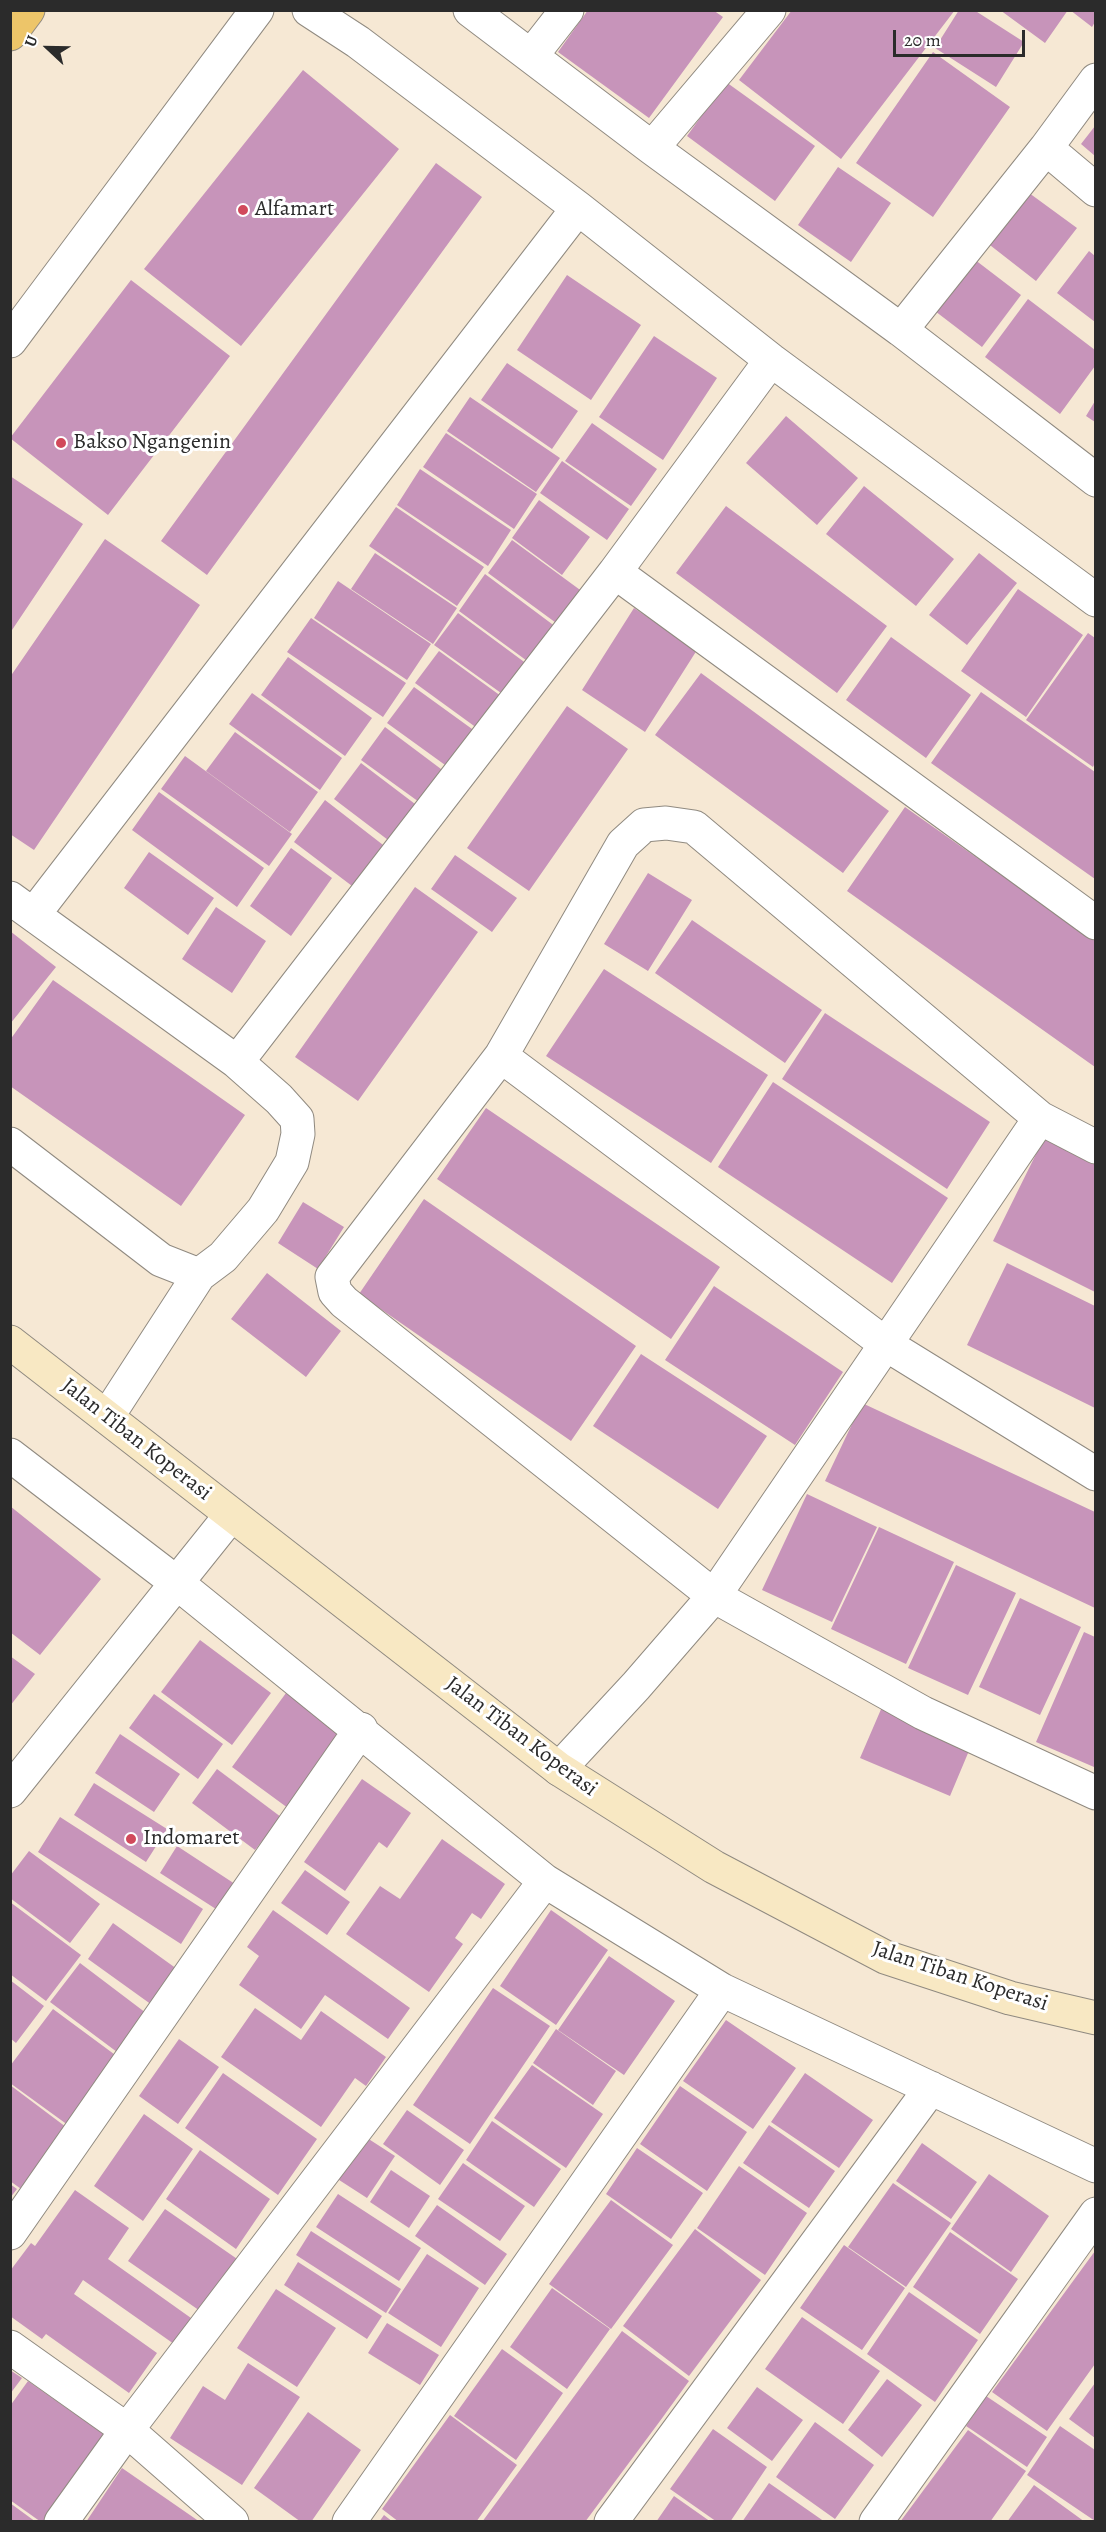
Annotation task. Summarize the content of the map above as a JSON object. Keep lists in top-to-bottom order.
{
  "streets": {
    "street": ["Jalan Tiban Koperasi"]
  },
  "places": ["Alfamart", "Bakso Ngangenin", "Indomaret"],
  "scale_bar": "20 m",
  "north": "left"
}
